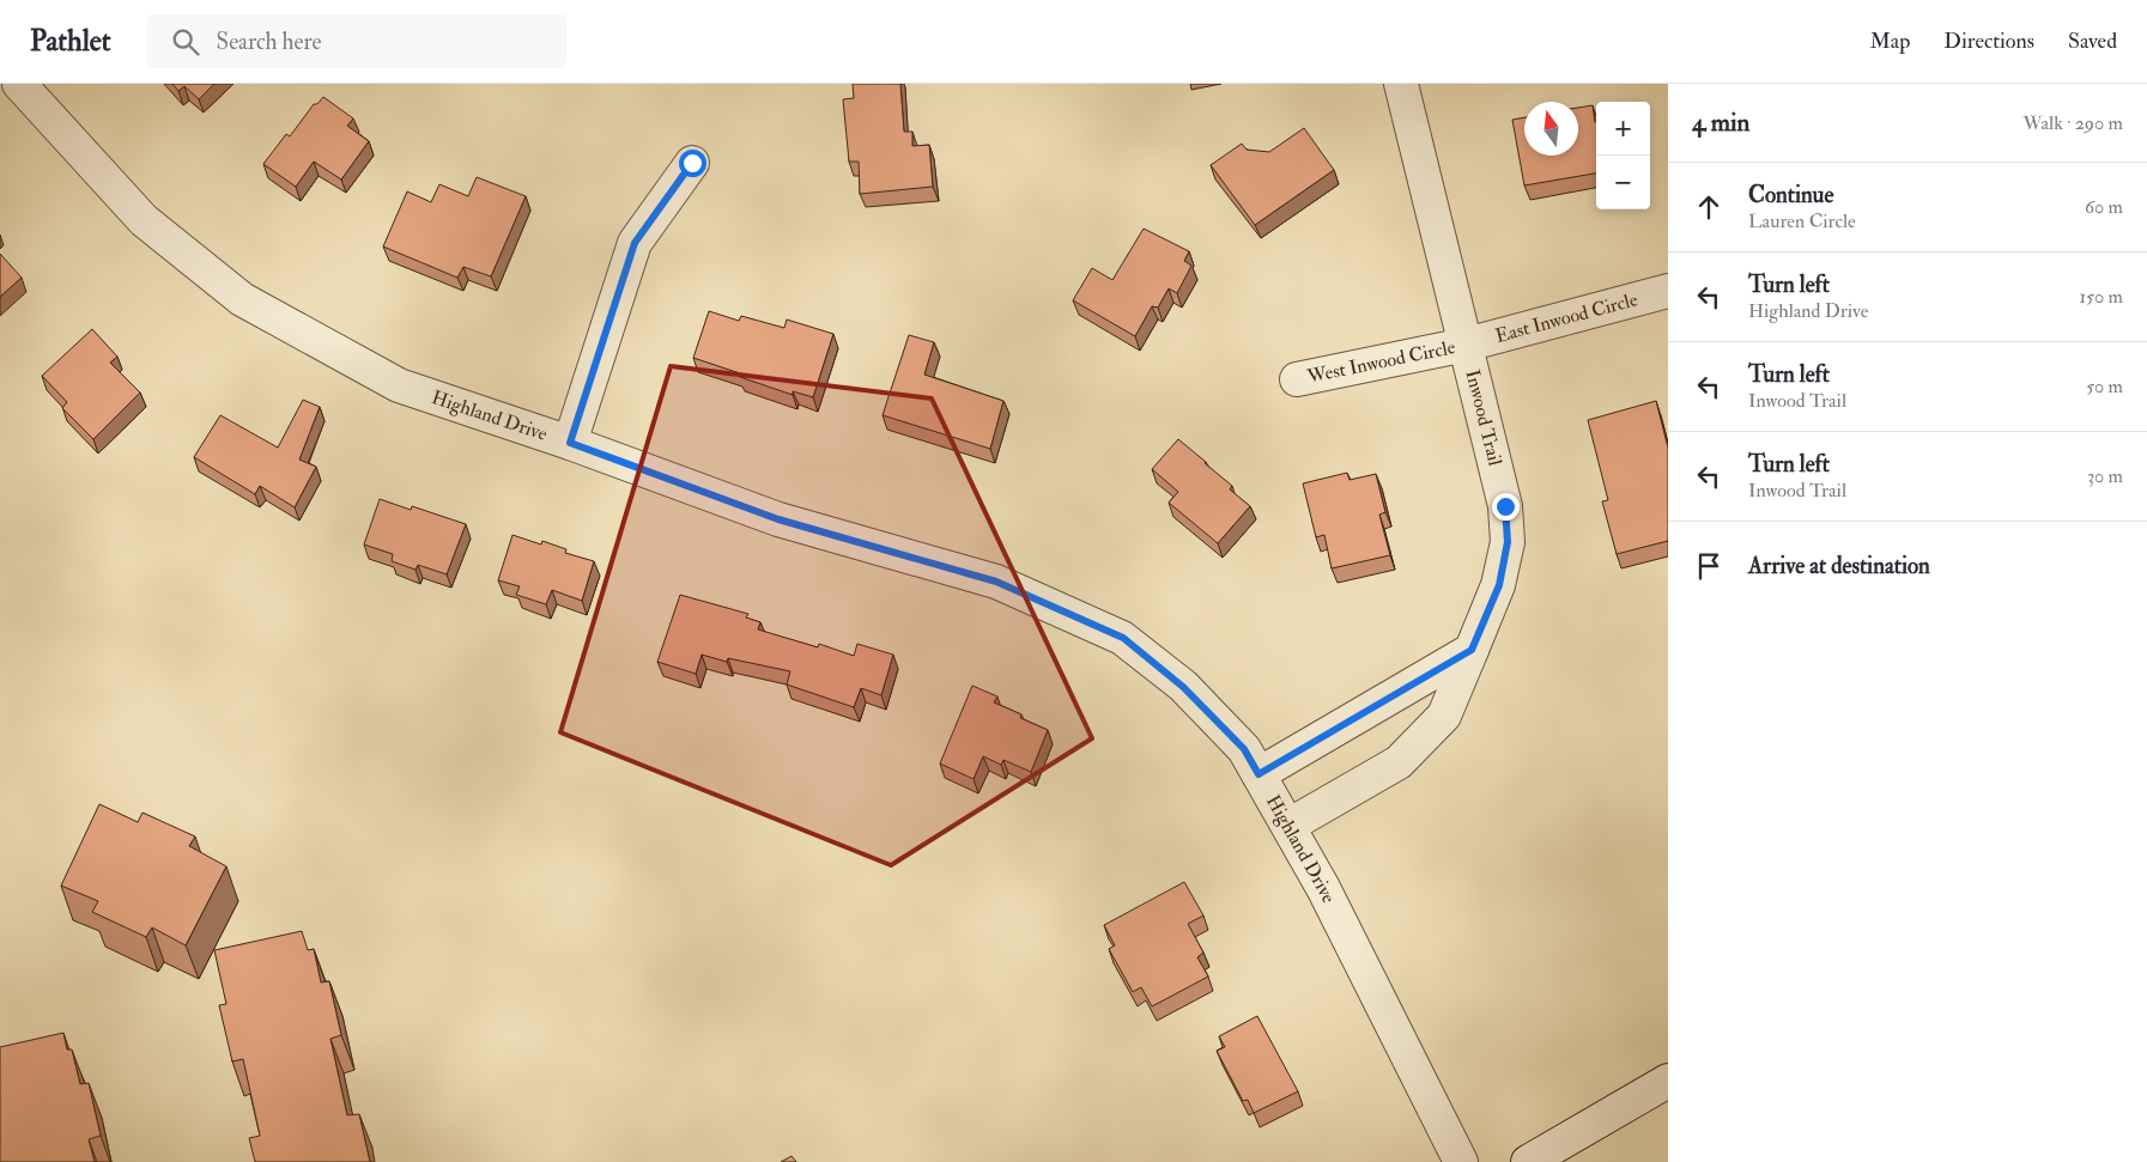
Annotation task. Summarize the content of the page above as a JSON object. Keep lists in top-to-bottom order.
{
  "streets": {
    "street": [
      "East Inwood Circle",
      "West Inwood Circle",
      "Highland Drive",
      "Inwood Trail"
    ]
  },
  "crossings": [
    ["East Inwood Circle", "West Inwood Circle"],
    ["East Inwood Circle", "Inwood Trail"],
    ["West Inwood Circle", "Inwood Trail"],
    ["Highland Drive", "Inwood Trail"]
  ],
  "north": "top",
  "page": {
    "header": "Pathlet",
    "search": "Search here",
    "nav": ["Map", "Directions", "Saved"],
    "heading": ["4 min", "Walk · 290 m"],
    "map_buttons": ["+", "−"],
    "list": [
      ["Continue", "Lauren Circle", "60 m"],
      ["Turn left", "Highland Drive", "150 m"],
      ["Turn left", "Inwood Trail", "50 m"],
      ["Turn left", "Inwood Trail", "30 m"],
      "Arrive at destination"
    ]
  }
}
